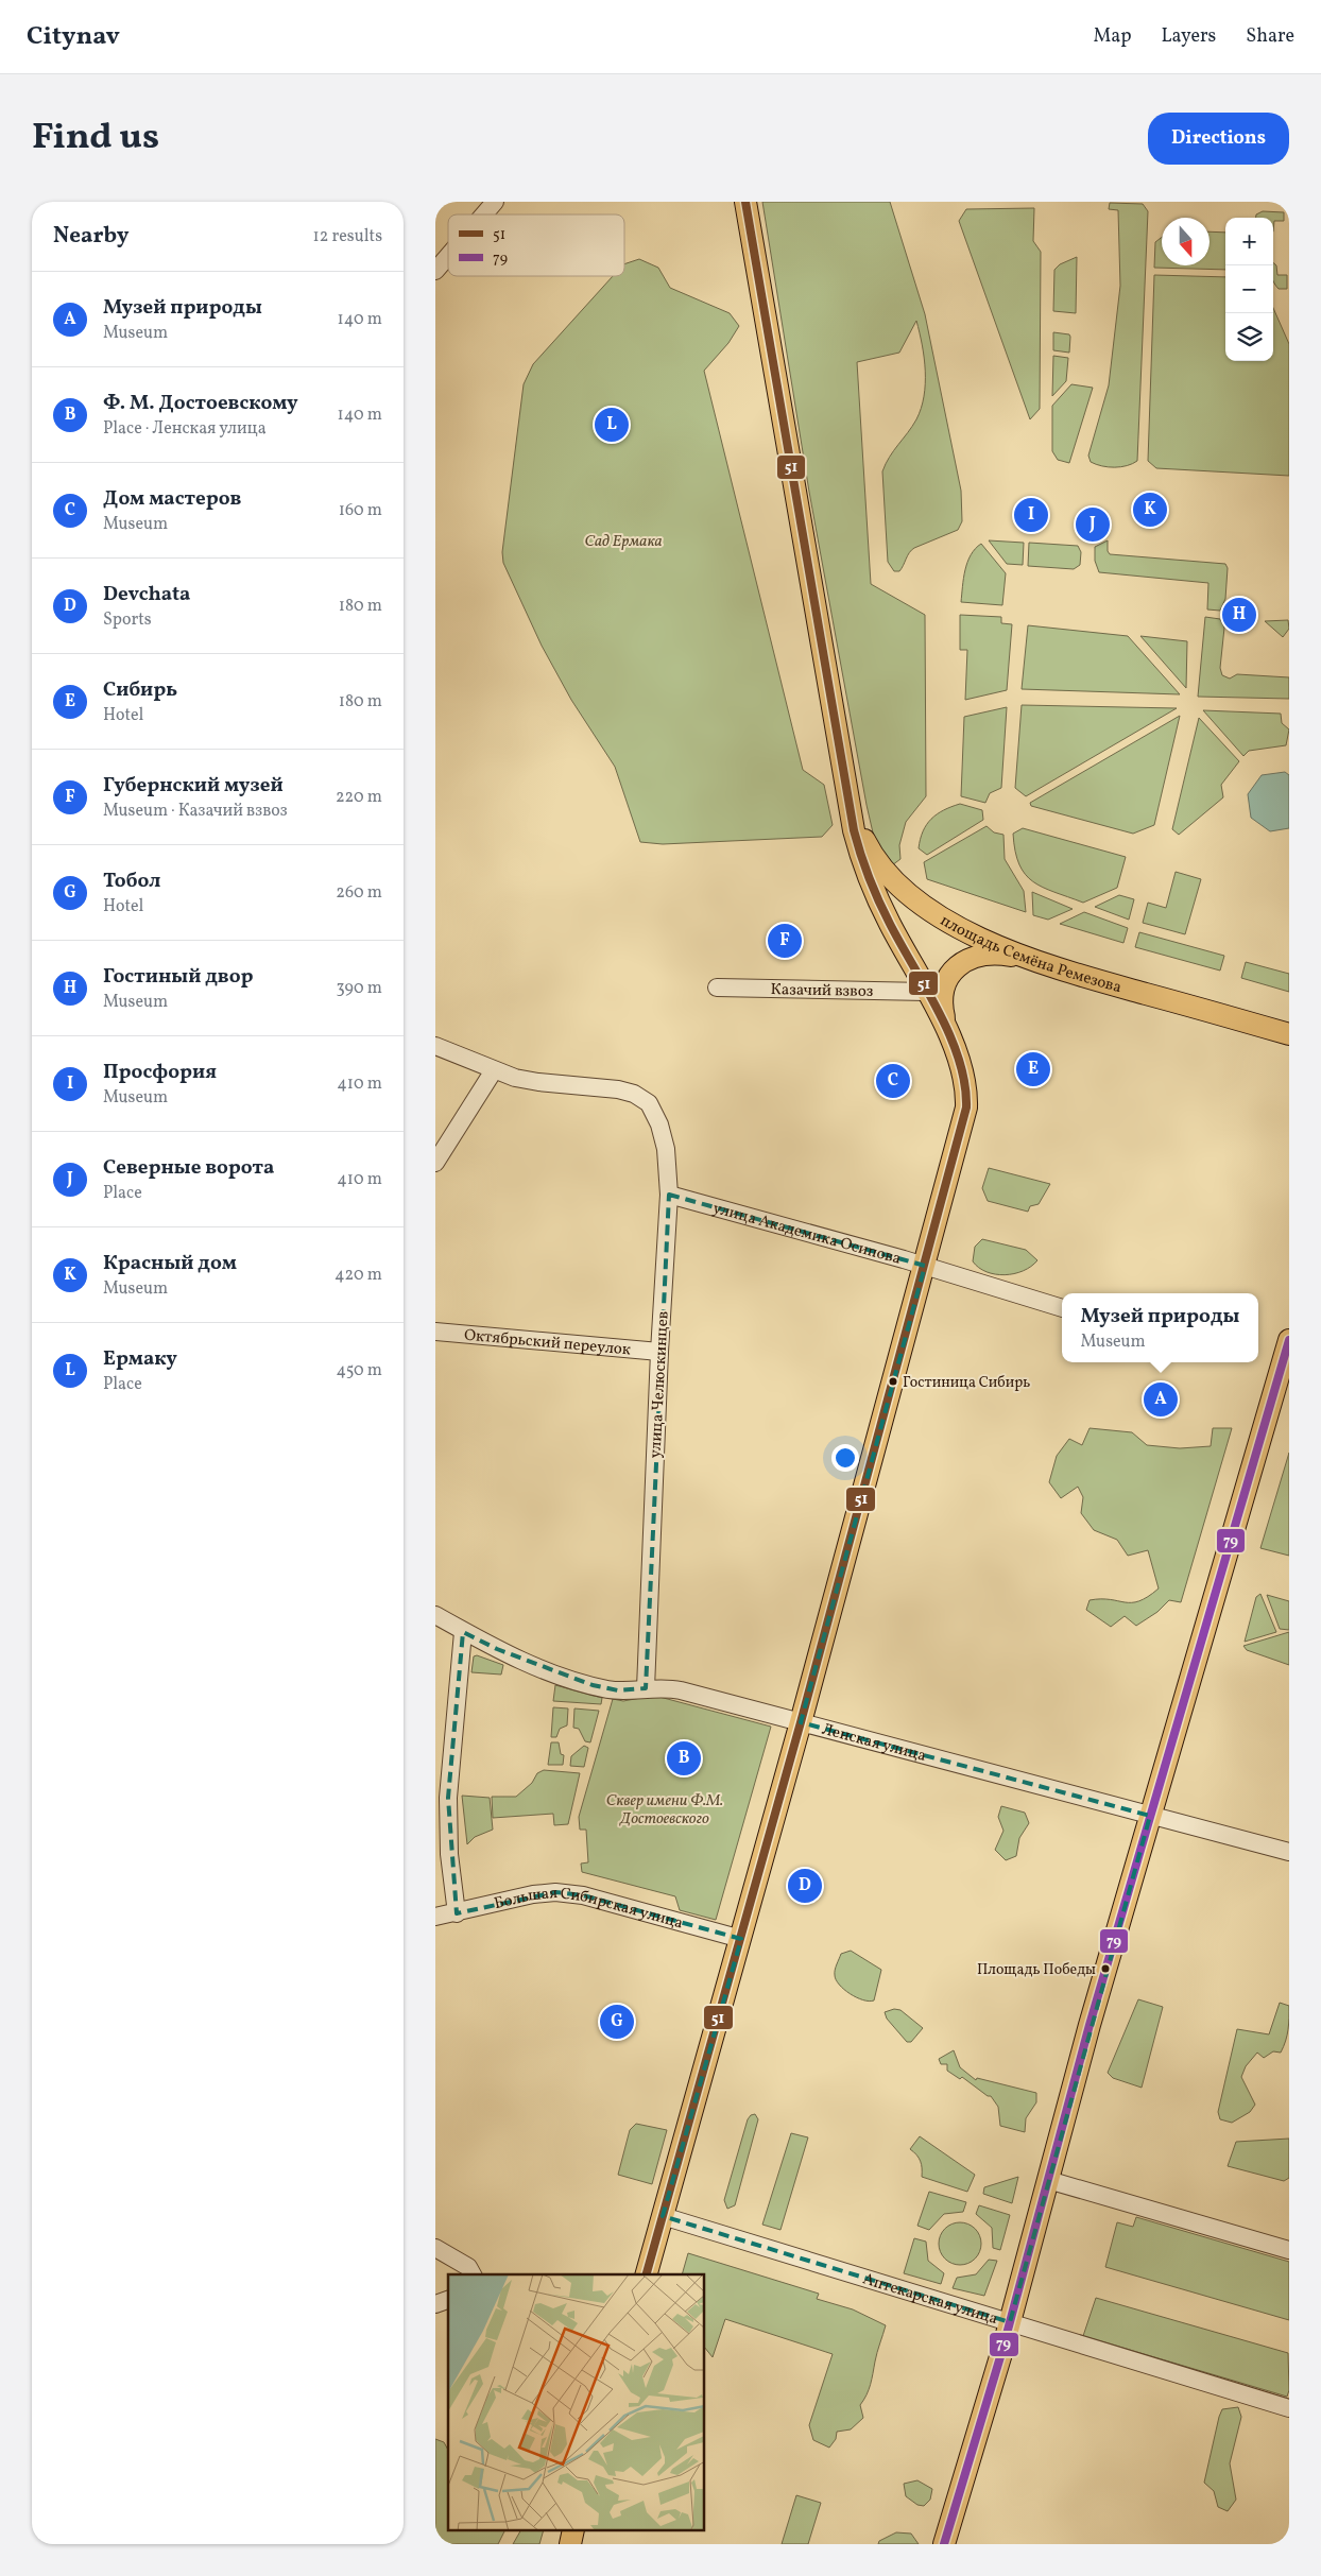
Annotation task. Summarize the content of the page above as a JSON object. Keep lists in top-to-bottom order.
{
  "streets": {
    "main road": ["площадь Семёна Ремезова"],
    "street": [
      "Казачий взвоз",
      "улица Академика Осипова",
      "Октябрьский переулок",
      "улица Челюскинцев",
      "Ленская улица",
      "Большая Сибирская улица",
      "Аптекарская улица"
    ]
  },
  "crossings": [
    ["улица Академика Осипова", "улица Челюскинцев"],
    ["Октябрьский переулок", "улица Челюскинцев"],
    ["улица Челюскинцев", "Ленская улица"]
  ],
  "parks": ["Сад Ермака", "Сквер имени Ф.М. Достоевского"],
  "places": ["Гостиница Сибирь", "Площадь Победы"],
  "lines": ["transit line 51", "transit line 79"],
  "legend": ["51", "79"],
  "north": "bottom",
  "page": {
    "header": "Citynav",
    "nav": ["Map", "Layers", "Share"],
    "title": "Find us",
    "buttons": "Directions",
    "heading": ["Nearby", "12 results"],
    "map_buttons": ["+", "−"],
    "list": [
      {
        "mark": "A",
        "name": "Музей природы",
        "note": "Museum",
        "value": "140 m"
      },
      {
        "mark": "B",
        "name": "Ф. М. Достоевскому",
        "note": "Place · Ленская улица",
        "value": "140 m"
      },
      {
        "mark": "C",
        "name": "Дом мастеров",
        "note": "Museum",
        "value": "160 m"
      },
      {
        "mark": "D",
        "name": "Devchata",
        "note": "Sports",
        "value": "180 m"
      },
      {
        "mark": "E",
        "name": "Сибирь",
        "note": "Hotel",
        "value": "180 m"
      },
      {
        "mark": "F",
        "name": "Губернский музей",
        "note": "Museum · Казачий взвоз",
        "value": "220 m"
      },
      {
        "mark": "G",
        "name": "Тобол",
        "note": "Hotel",
        "value": "260 m"
      },
      {
        "mark": "H",
        "name": "Гостиный двор",
        "note": "Museum",
        "value": "390 m"
      },
      {
        "mark": "I",
        "name": "Просфория",
        "note": "Museum",
        "value": "410 m"
      },
      {
        "mark": "J",
        "name": "Северные ворота",
        "note": "Place",
        "value": "410 m"
      },
      {
        "mark": "K",
        "name": "Красный дом",
        "note": "Museum",
        "value": "420 m"
      },
      {
        "mark": "L",
        "name": "Ермаку",
        "note": "Place",
        "value": "450 m"
      }
    ],
    "pins": [
      "L",
      "K",
      "I",
      "J",
      "H",
      "F",
      "E",
      "C",
      "A",
      "B",
      "D",
      "G"
    ],
    "popup": ["Музей природы", "Museum"]
  }
}
